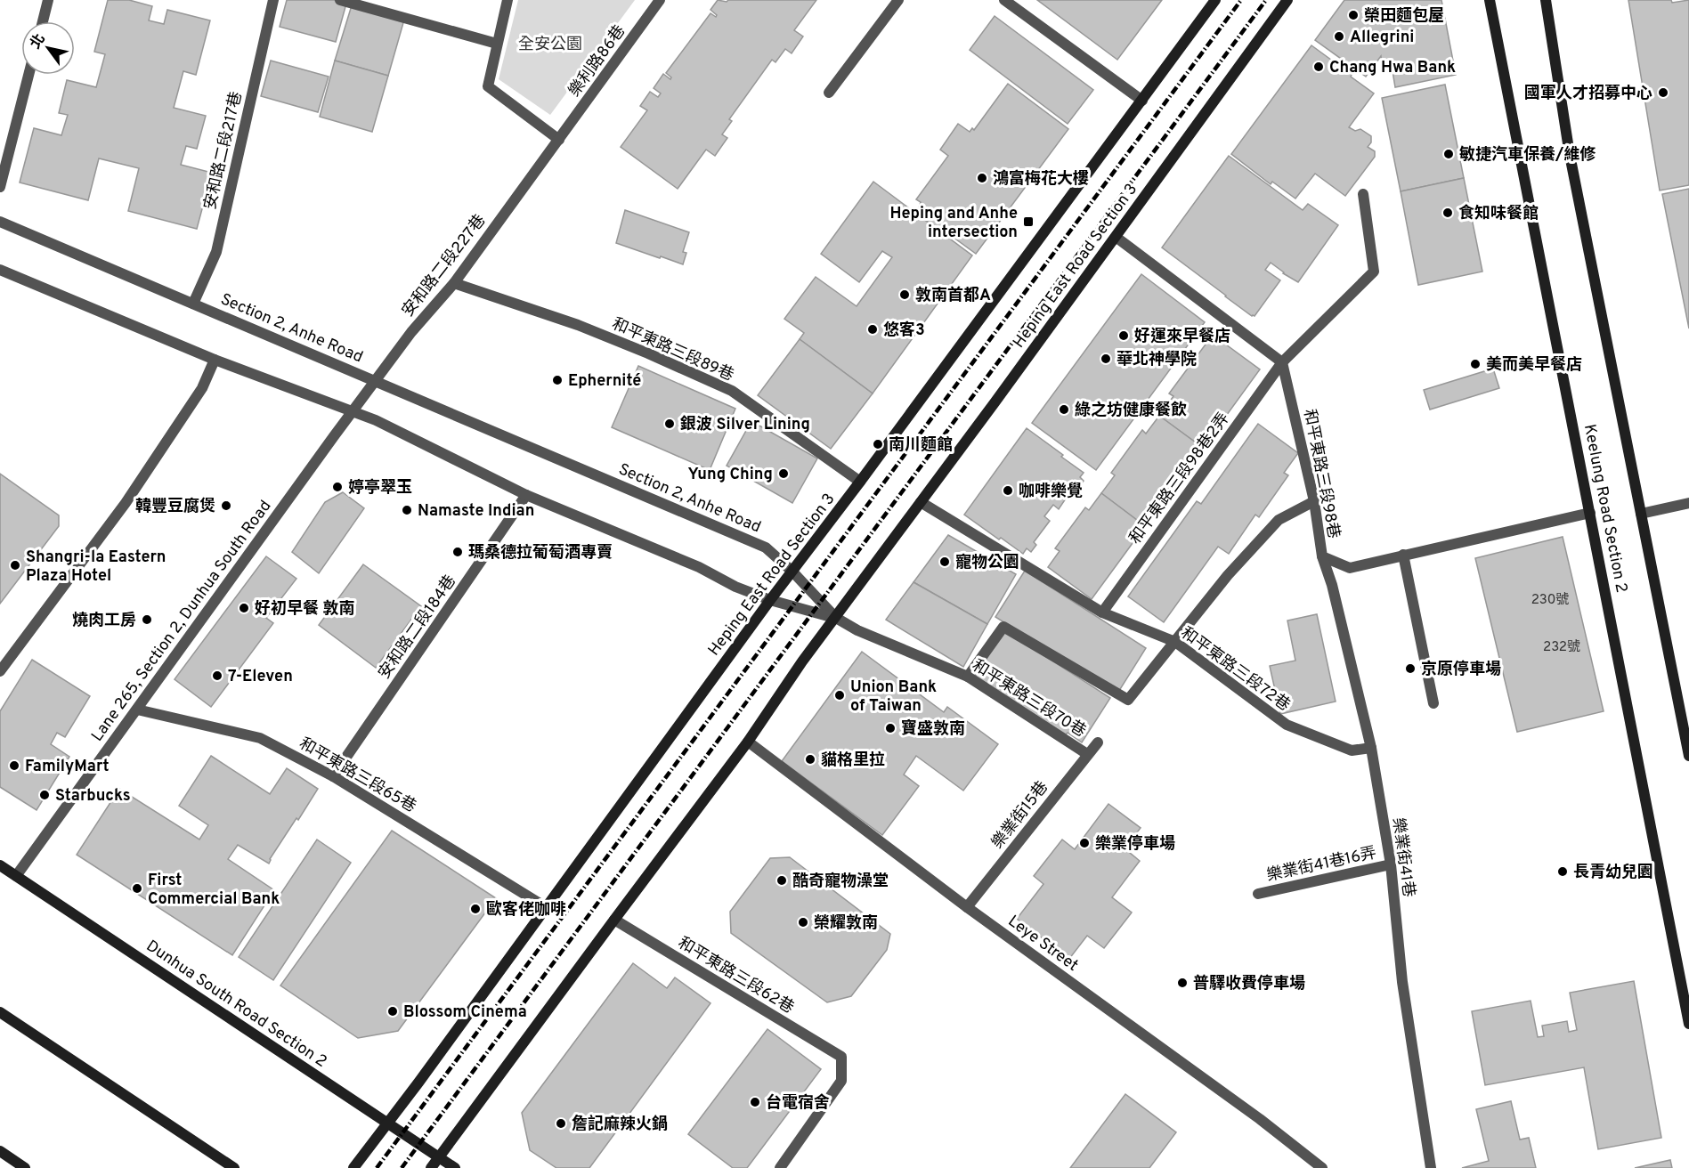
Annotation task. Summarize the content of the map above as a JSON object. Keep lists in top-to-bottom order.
{
  "streets": {
    "main road": ["Heping East Road Section 3", "Keelung Road Section 2", "Dunhua South Road Section 2"],
    "street": [
      "樂利路86巷",
      "安和路二段217巷",
      "安和路二段227巷",
      "Section 2, Anhe Road",
      "和平東路三段89巷",
      "和平東路三段98巷",
      "和平東路三段98巷2弄",
      "Lane 265, Section 2, Dunhua South Road",
      "安和路二段184巷",
      "和平東路三段72巷",
      "和平東路三段70巷",
      "和平東路三段65巷",
      "樂業街15巷",
      "樂業街41巷",
      "樂業街41巷16弄",
      "Leye Street",
      "和平東路三段62巷"
    ]
  },
  "crossings": [
    ["樂利路86巷", "安和路二段227巷"],
    ["安和路二段217巷", "Section 2, Anhe Road"],
    ["安和路二段227巷", "Section 2, Anhe Road"],
    ["安和路二段227巷", "和平東路三段89巷"],
    ["安和路二段227巷", "Lane 265, Section 2, Dunhua South Road"],
    ["Heping East Road Section 3", "Section 2, Anhe Road"],
    ["Heping East Road Section 3", "和平東路三段89巷"],
    ["Heping East Road Section 3", "和平東路三段72巷"],
    ["Heping East Road Section 3", "和平東路三段70巷"],
    ["Heping East Road Section 3", "和平東路三段65巷"],
    ["Heping East Road Section 3", "Leye Street"],
    ["Heping East Road Section 3", "和平東路三段62巷"],
    ["Heping East Road Section 3", "Dunhua South Road Section 2"],
    ["Section 2, Anhe Road", "和平東路三段70巷"],
    ["和平東路三段98巷", "和平東路三段98巷2弄"],
    ["和平東路三段98巷", "Keelung Road Section 2"],
    ["和平東路三段98巷", "樂業街41巷"],
    ["和平東路三段98巷2弄", "和平東路三段72巷"],
    ["Lane 265, Section 2, Dunhua South Road", "和平東路三段65巷"],
    ["Lane 265, Section 2, Dunhua South Road", "Dunhua South Road Section 2"],
    ["安和路二段184巷", "和平東路三段65巷"],
    ["和平東路三段72巷", "樂業街41巷"],
    ["和平東路三段70巷", "樂業街15巷"],
    ["樂業街15巷", "Leye Street"],
    ["樂業街41巷", "樂業街41巷16弄"]
  ],
  "parks": ["全安公園"],
  "places": {
    "other": [
      "榮田麵包屋",
      "Allegrini",
      "Chang Hwa Bank",
      "國軍人才招募中心",
      "敏捷汽車保養/維修",
      "鴻富梅花大樓",
      "食知味餐館",
      "敦南首都A",
      "悠客3",
      "好運來早餐店",
      "華北神學院",
      "美而美早餐店",
      "Ephernité",
      "綠之坊健康餐飲",
      "銀波 Silver Lining",
      "南川麵館",
      "Yung Ching",
      "婷亭翠玉",
      "咖啡樂覺",
      "韓豐豆腐煲",
      "Namaste Indian",
      "瑪桑德拉葡萄酒專賣",
      "寵物公園",
      "Shangri-la Eastern Plaza Hotel",
      "好初早餐 敦南",
      "燒肉工房",
      "京原停車場",
      "7-Eleven",
      "Union Bank of Taiwan",
      "寶盛敦南",
      "貓格里拉",
      "FamilyMart",
      "Starbucks",
      "樂業停車場",
      "長青幼兒園",
      "酷奇寵物澡堂",
      "First Commercial Bank",
      "歐客佬咖啡",
      "榮耀敦南",
      "普驛收費停車場",
      "Blossom Cinema",
      "台電宿舍",
      "詹記麻辣火鍋"
    ],
    "transit": ["Heping and Anhe intersection"]
  },
  "house_numbers": ["230號", "232號"],
  "north": "top left"
}
